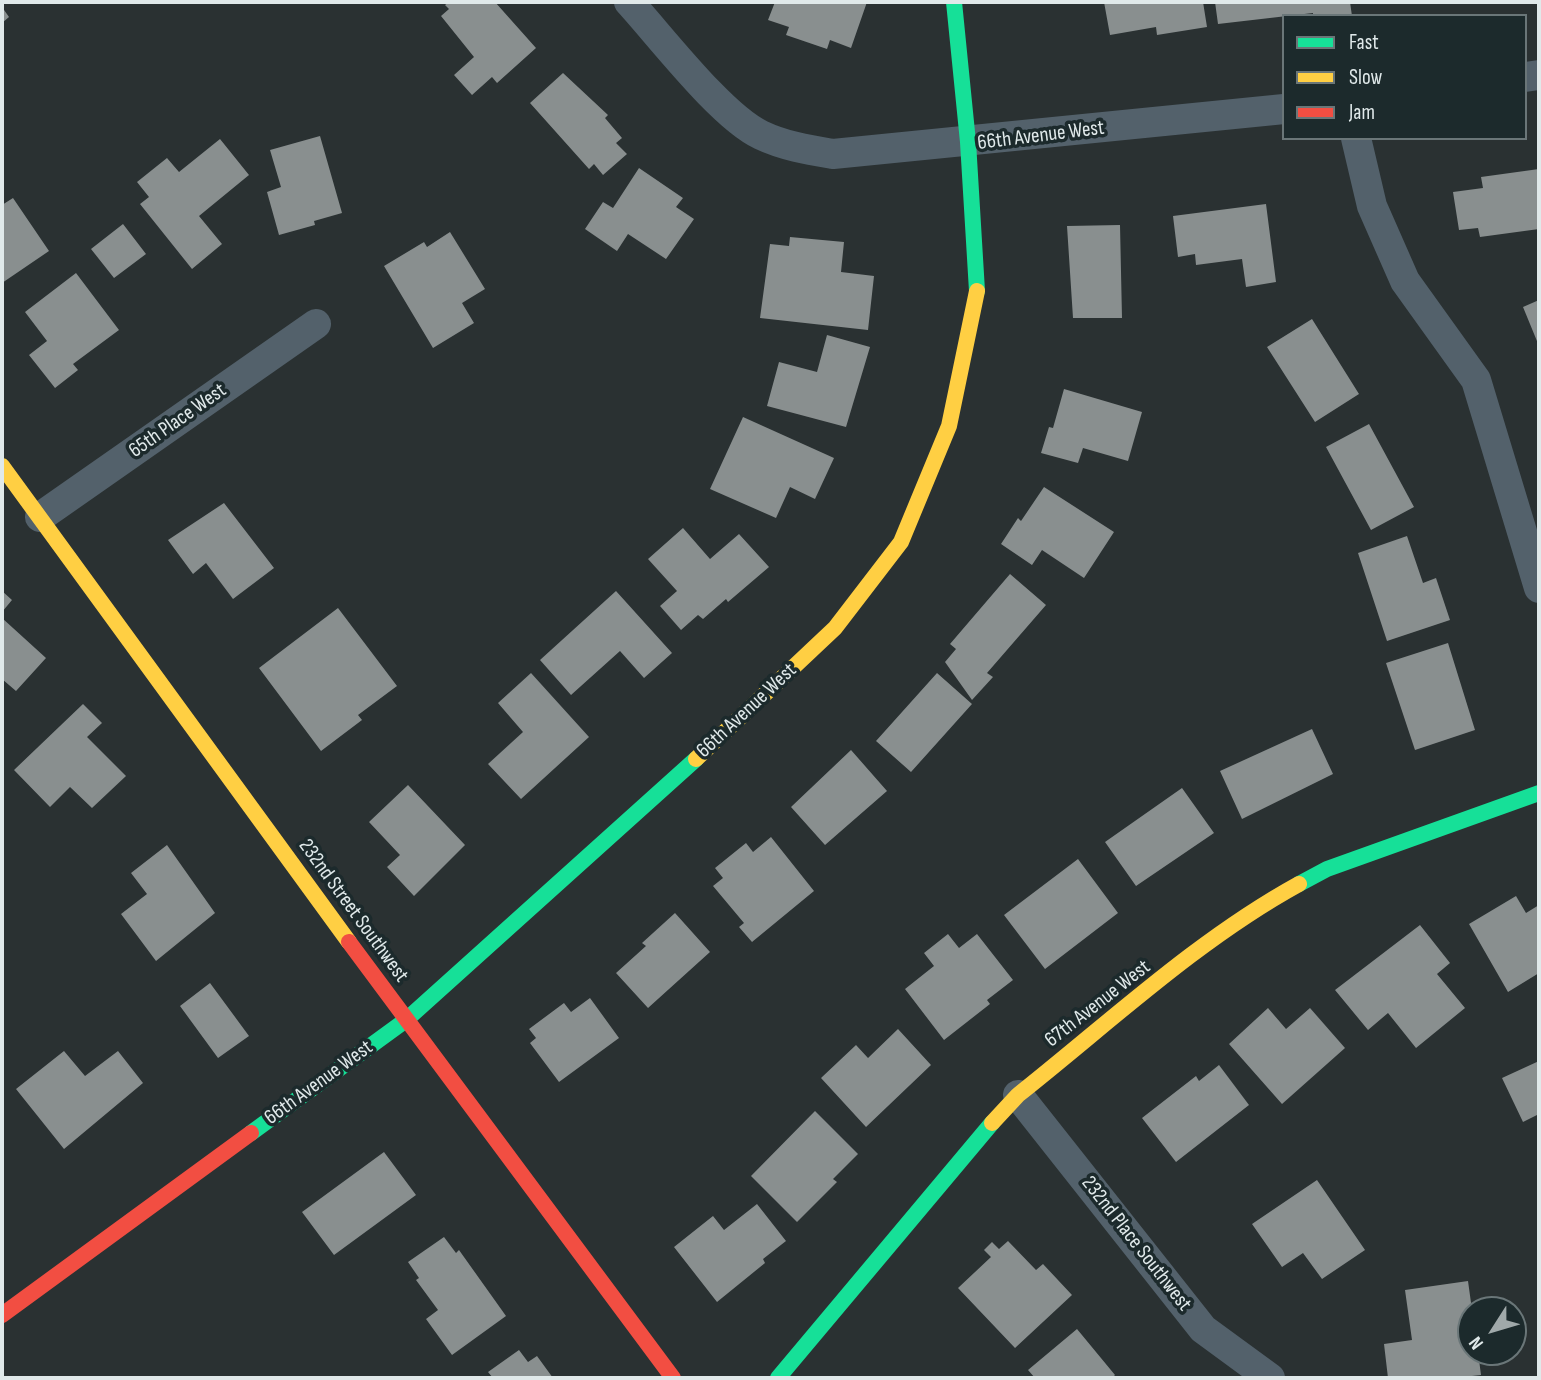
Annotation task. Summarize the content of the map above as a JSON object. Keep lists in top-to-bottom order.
{
  "streets": {
    "street": [
      "66th Avenue West",
      "65th Place West",
      "232nd Street Southwest",
      "67th Avenue West",
      "232nd Place Southwest"
    ]
  },
  "crossings": [
    ["66th Avenue West", "232nd Street Southwest"],
    ["65th Place West", "232nd Street Southwest"],
    ["67th Avenue West", "232nd Place Southwest"]
  ],
  "legend": ["Fast", "Slow", "Jam"],
  "north": "bottom left"
}
